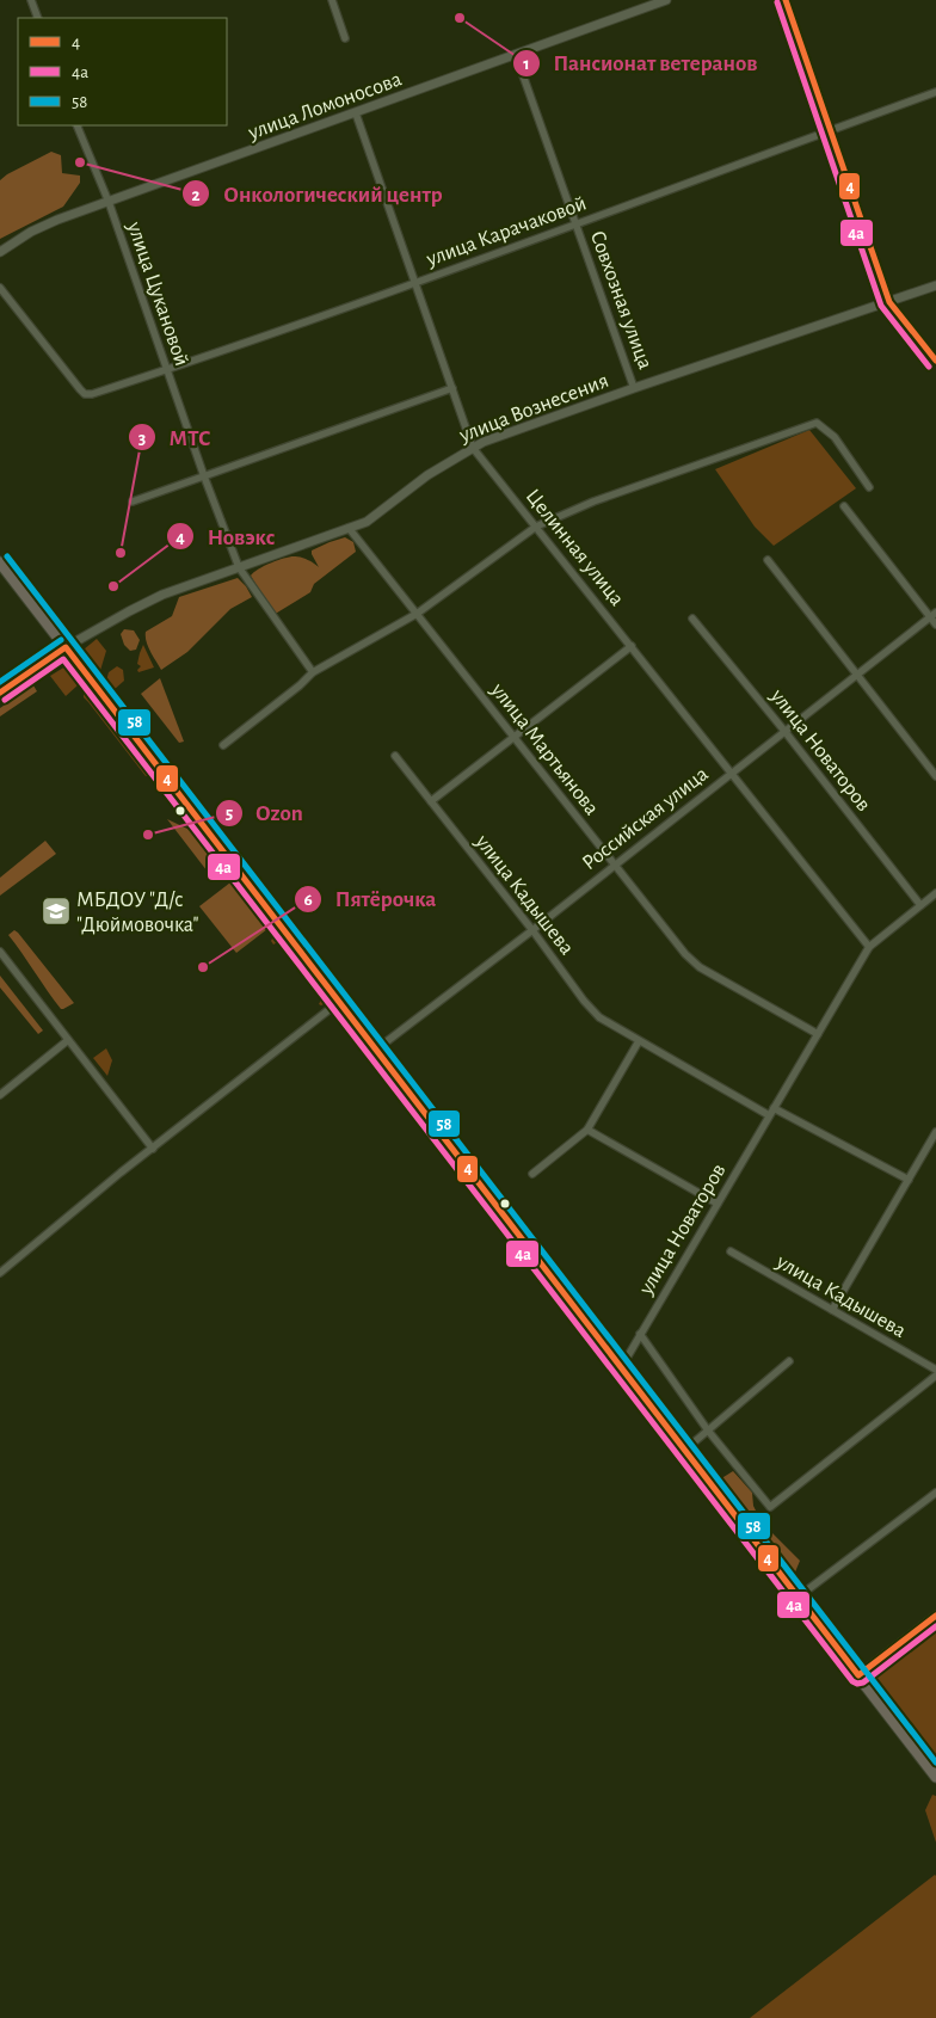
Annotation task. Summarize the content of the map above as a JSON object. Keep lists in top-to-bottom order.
{
  "streets": {
    "street": [
      "улица Ломоносова",
      "улица Карачаковой",
      "улица Цукановой",
      "Совхозная улица",
      "улица Вознесения",
      "Целинная улица",
      "улица Мартьянова",
      "улица Новаторов",
      "Российская улица",
      "улица Кадышева"
    ]
  },
  "crossings": [
    ["улица Ломоносова", "улица Цукановой"],
    ["улица Ломоносова", "Совхозная улица"],
    ["улица Ломоносова", "Целинная улица"],
    ["улица Карачаковой", "улица Цукановой"],
    ["улица Карачаковой", "Совхозная улица"],
    ["улица Карачаковой", "Целинная улица"],
    ["улица Цукановой", "улица Вознесения"],
    ["Совхозная улица", "улица Вознесения"],
    ["улица Вознесения", "Целинная улица"],
    ["улица Вознесения", "улица Мартьянова"],
    ["Целинная улица", "улица Новаторов"],
    ["Целинная улица", "Российская улица"],
    ["улица Мартьянова", "улица Новаторов"],
    ["улица Мартьянова", "Российская улица"],
    ["улица Новаторов", "Российская улица"],
    ["улица Новаторов", "улица Кадышева"],
    ["Российская улица", "улица Кадышева"]
  ],
  "places": {
    "other": [
      "Пансионат ветеранов",
      "Онкологический центр",
      "МТС",
      "Новэкс",
      "Ozon",
      "Пятёрочка"
    ],
    "school or university": ["МБДОУ \"Д/с \"Дюймовочка\""]
  },
  "lines": ["transit line 4", "transit line 4а", "transit line 58"],
  "legend": ["4", "4а", "58"]
}
